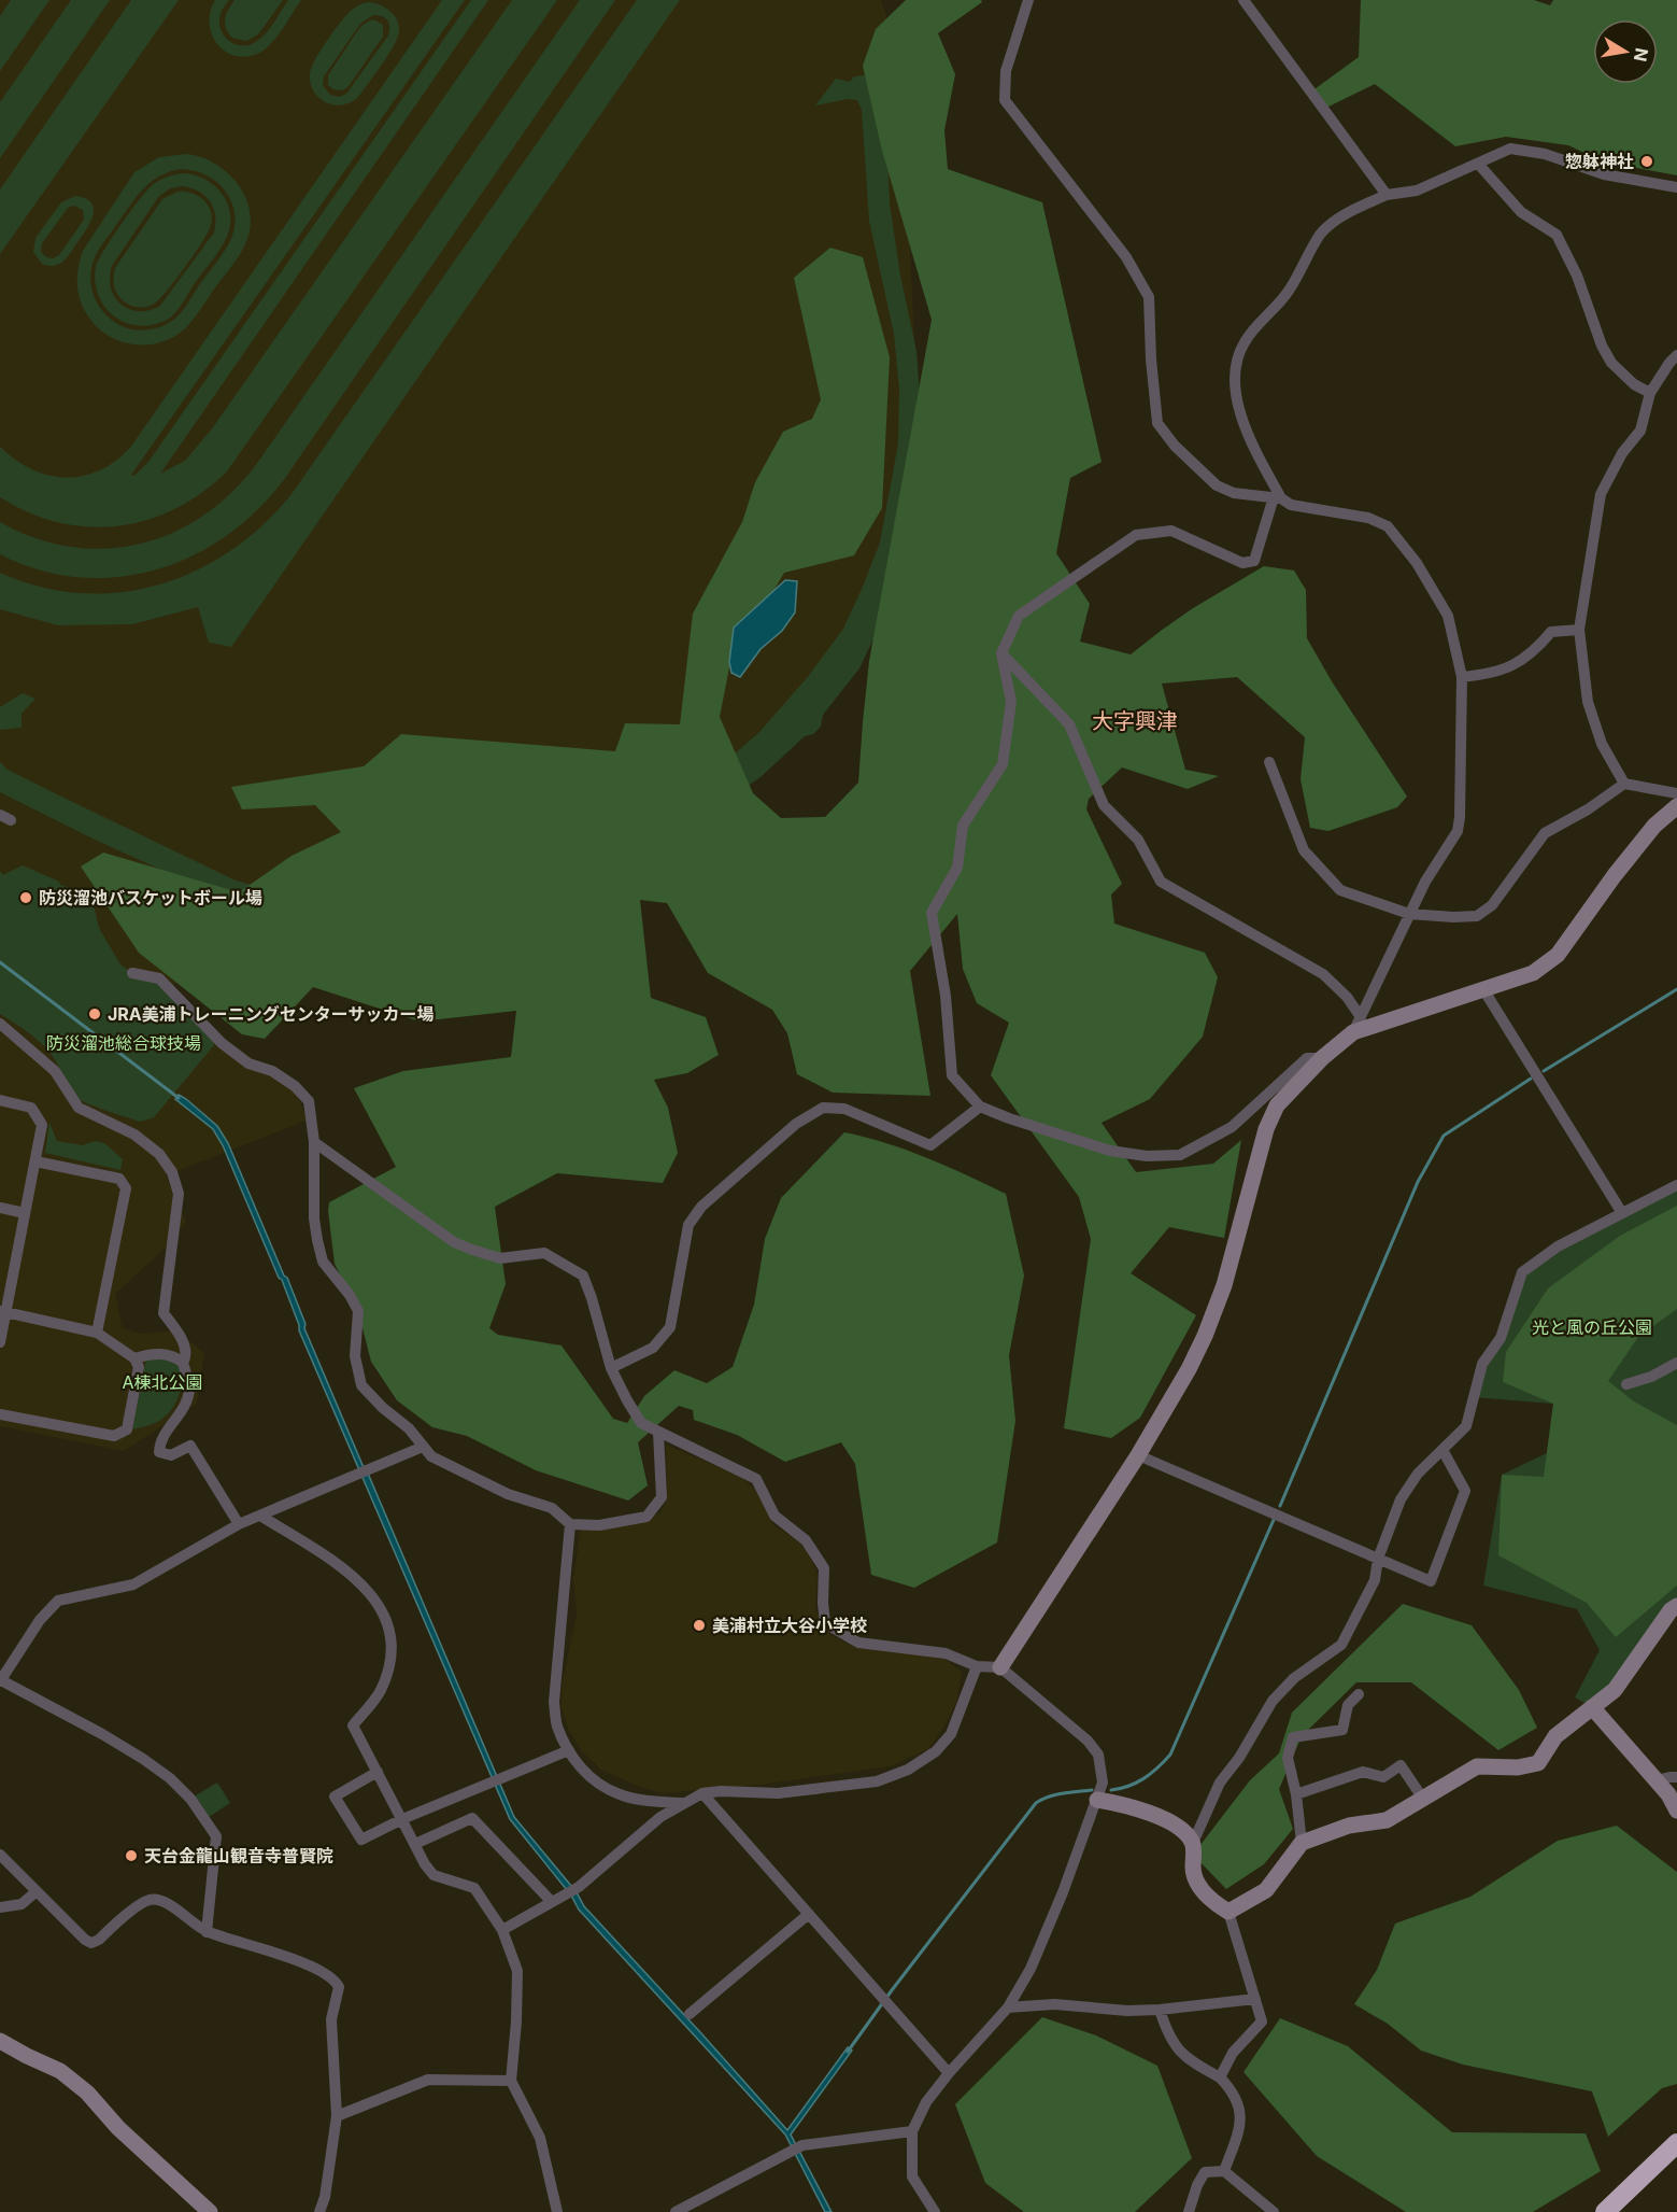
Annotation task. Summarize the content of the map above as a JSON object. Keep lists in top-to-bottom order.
{
  "districts": ["大字興津"],
  "parks": ["防災溜池総合球技場", "光と風の丘公園", "A棟北公園"],
  "places": [
    "惣躰神社",
    "防災溜池バスケットボール場",
    "JRA美浦トレーニングセンターサッカー場",
    "美浦村立大谷小学校",
    "天台金龍山観音寺普賢院"
  ],
  "north": "right"
}
